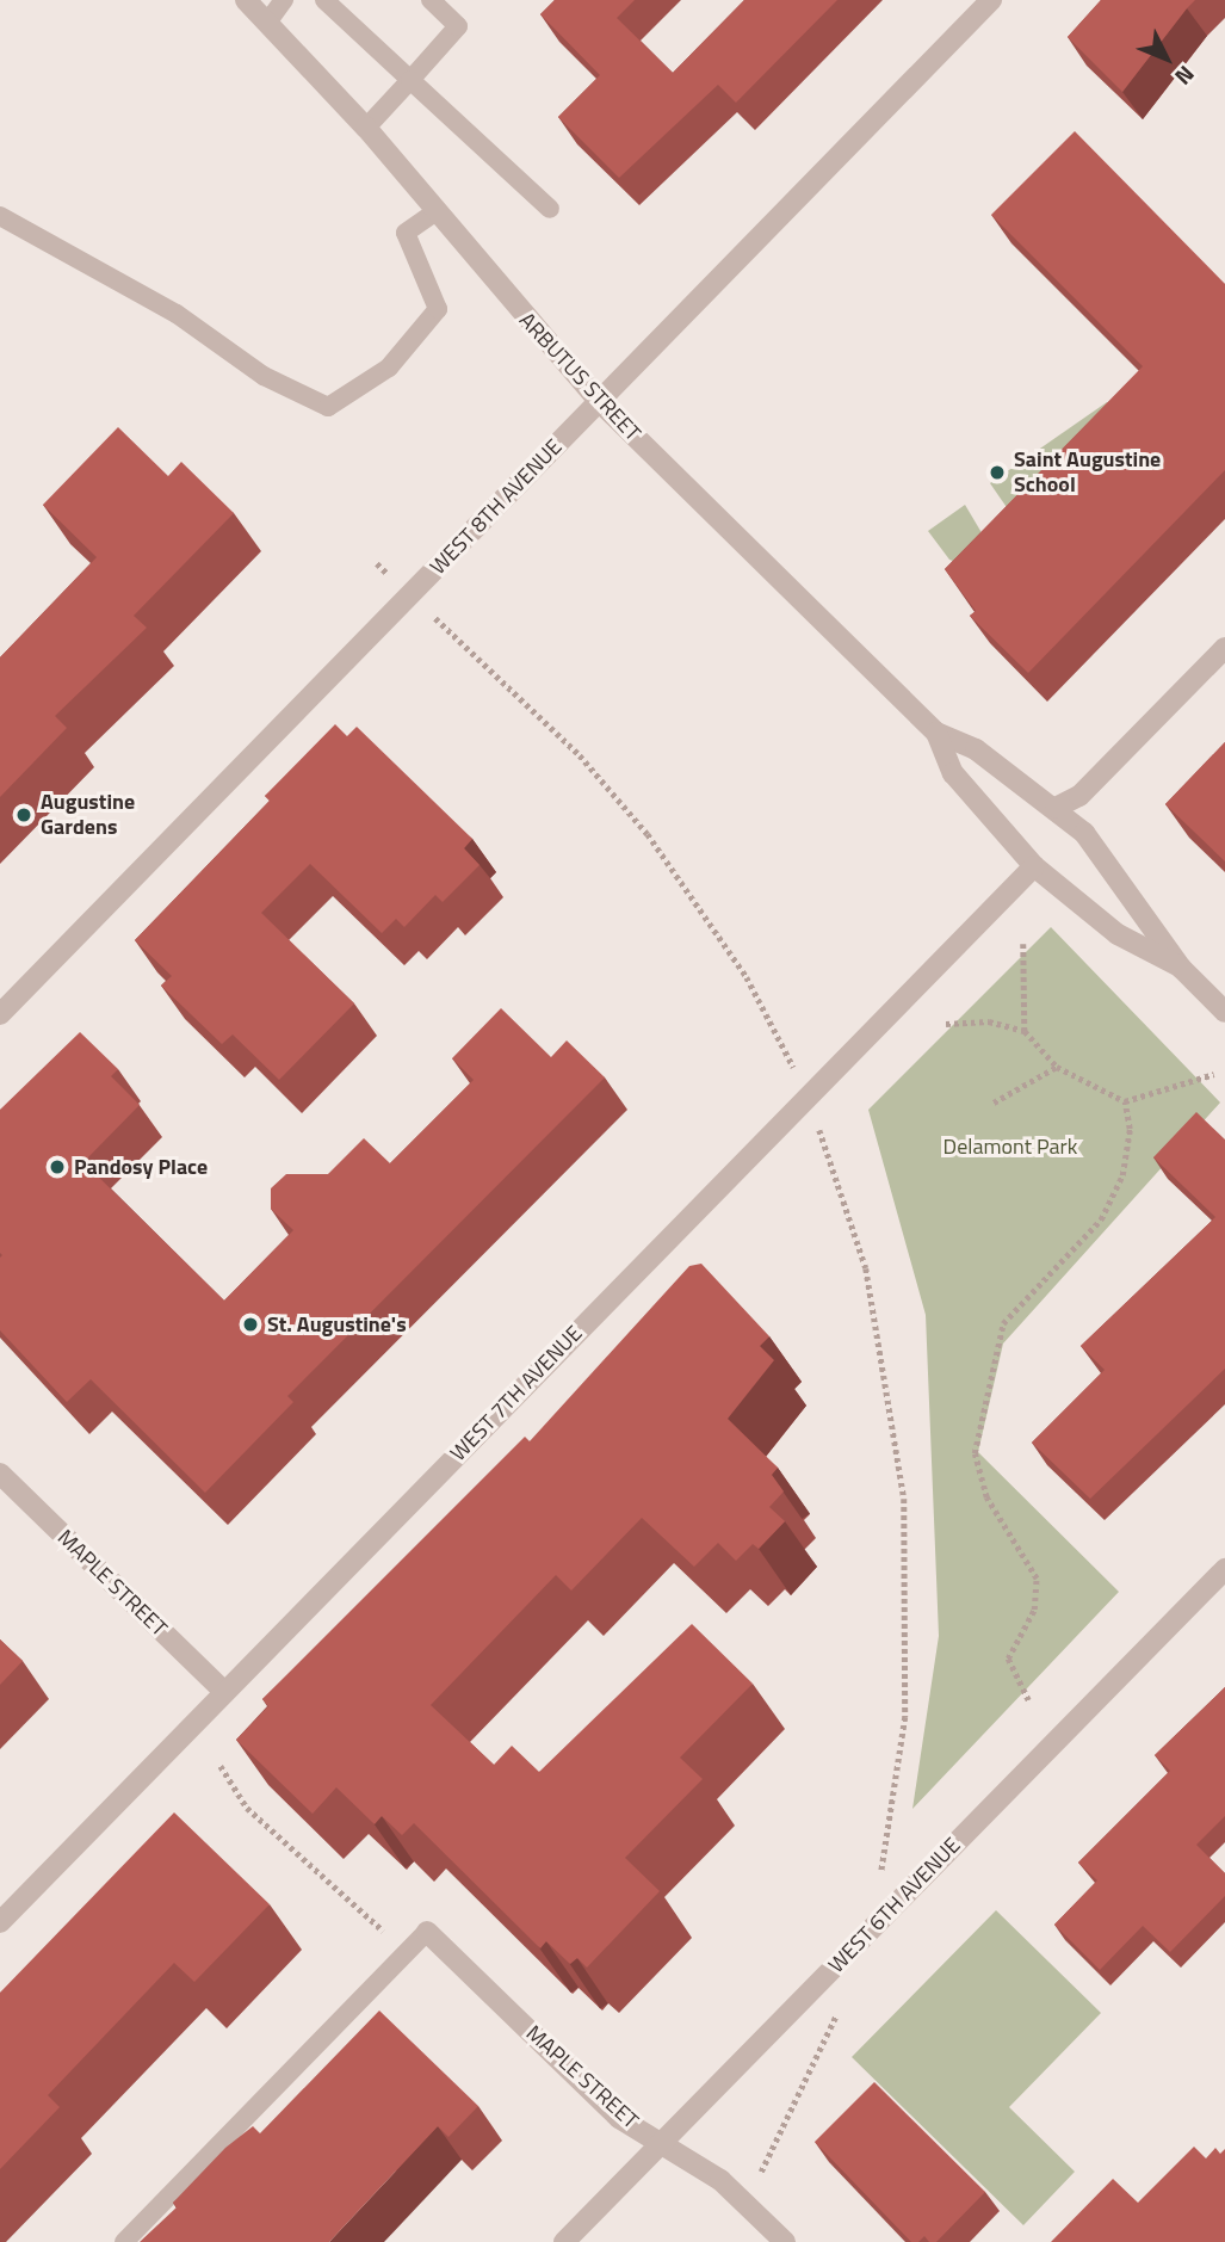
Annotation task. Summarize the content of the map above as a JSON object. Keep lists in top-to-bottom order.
{
  "streets": {
    "street": [
      "ARBUTUS STREET",
      "WEST 8TH AVENUE",
      "WEST 7TH AVENUE",
      "MAPLE STREET",
      "WEST 6TH AVENUE"
    ]
  },
  "crossings": [
    ["ARBUTUS STREET", "WEST 8TH AVENUE"],
    ["ARBUTUS STREET", "WEST 7TH AVENUE"],
    ["WEST 7TH AVENUE", "MAPLE STREET"],
    ["MAPLE STREET", "WEST 6TH AVENUE"]
  ],
  "parks": ["Delamont Park"],
  "places": [
    "Saint Augustine School",
    "Augustine Gardens",
    "Pandosy Place",
    "St. Augustine's"
  ],
  "north": "bottom right"
}
